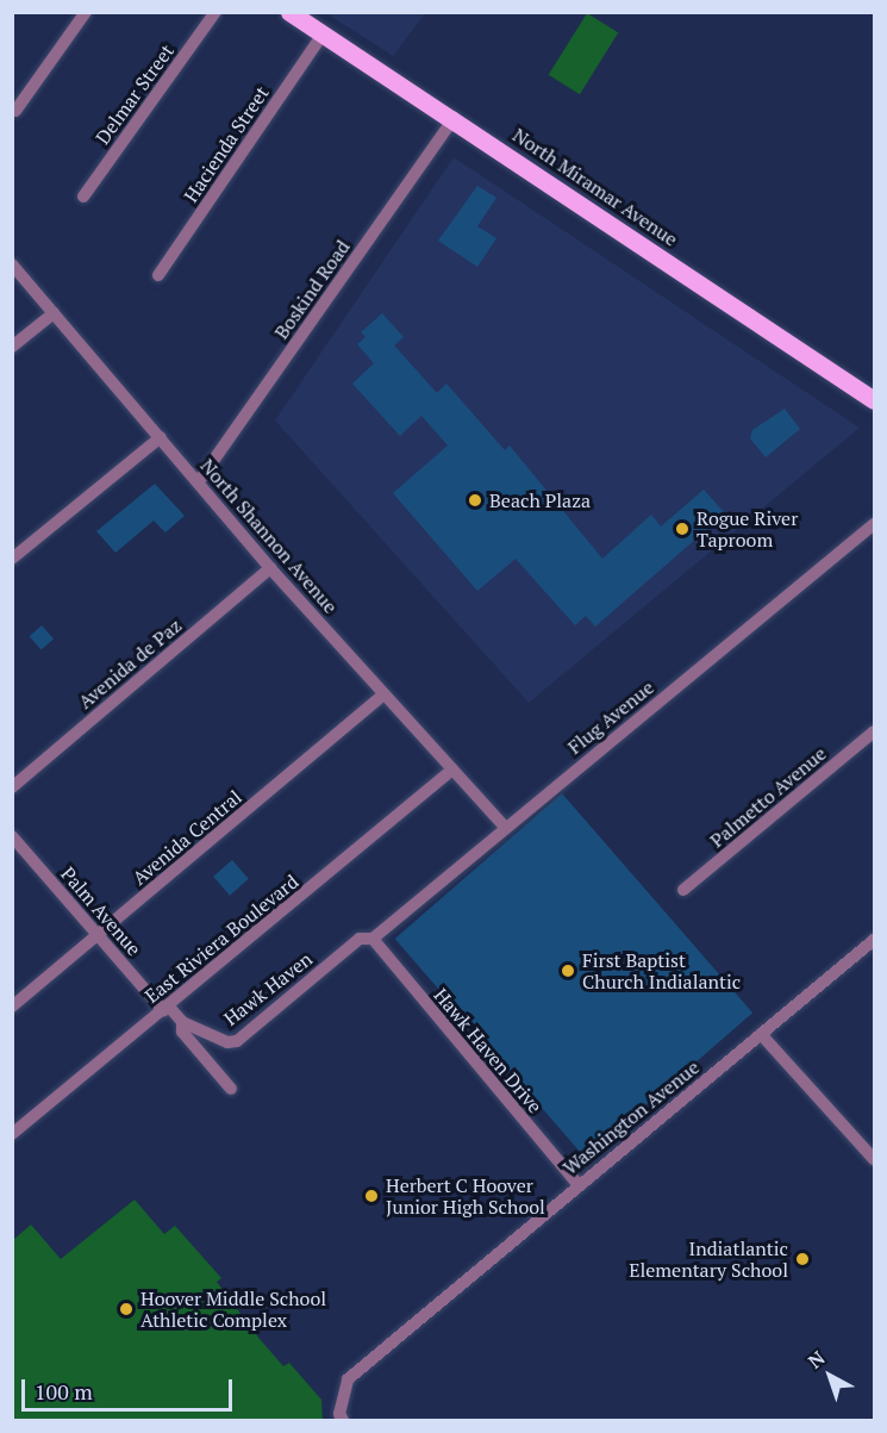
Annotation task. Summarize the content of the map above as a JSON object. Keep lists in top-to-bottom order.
{
  "streets": {
    "main road": ["North Miramar Avenue"],
    "street": [
      "Delmar Street",
      "Hacienda Street",
      "Boskind Road",
      "North Shannon Avenue",
      "Avenida de Paz",
      "Flug Avenue",
      "Palmetto Avenue",
      "Avenida Central",
      "Palm Avenue",
      "East Riviera Boulevard",
      "Hawk Haven",
      "Hawk Haven Drive",
      "Washington Avenue"
    ]
  },
  "crossings": [
    ["Hacienda Street", "North Miramar Avenue"],
    ["North Miramar Avenue", "Boskind Road"],
    ["Boskind Road", "North Shannon Avenue"],
    ["North Shannon Avenue", "Avenida de Paz"],
    ["North Shannon Avenue", "Flug Avenue"],
    ["North Shannon Avenue", "Avenida Central"],
    ["North Shannon Avenue", "East Riviera Boulevard"],
    ["Flug Avenue", "Hawk Haven"],
    ["Flug Avenue", "Hawk Haven Drive"],
    ["Avenida Central", "Palm Avenue"],
    ["Palm Avenue", "East Riviera Boulevard"],
    ["Palm Avenue", "Hawk Haven"],
    ["East Riviera Boulevard", "Hawk Haven"],
    ["Hawk Haven", "Hawk Haven Drive"],
    ["Hawk Haven Drive", "Washington Avenue"]
  ],
  "places": [
    "Beach Plaza",
    "Rogue River Taproom",
    "First Baptist Church Indialantic",
    "Herbert C Hoover Junior High School",
    "Indiatlantic Elementary School",
    "Hoover Middle School Athletic Complex"
  ],
  "scale_bar": "100 m",
  "north": "top left"
}
